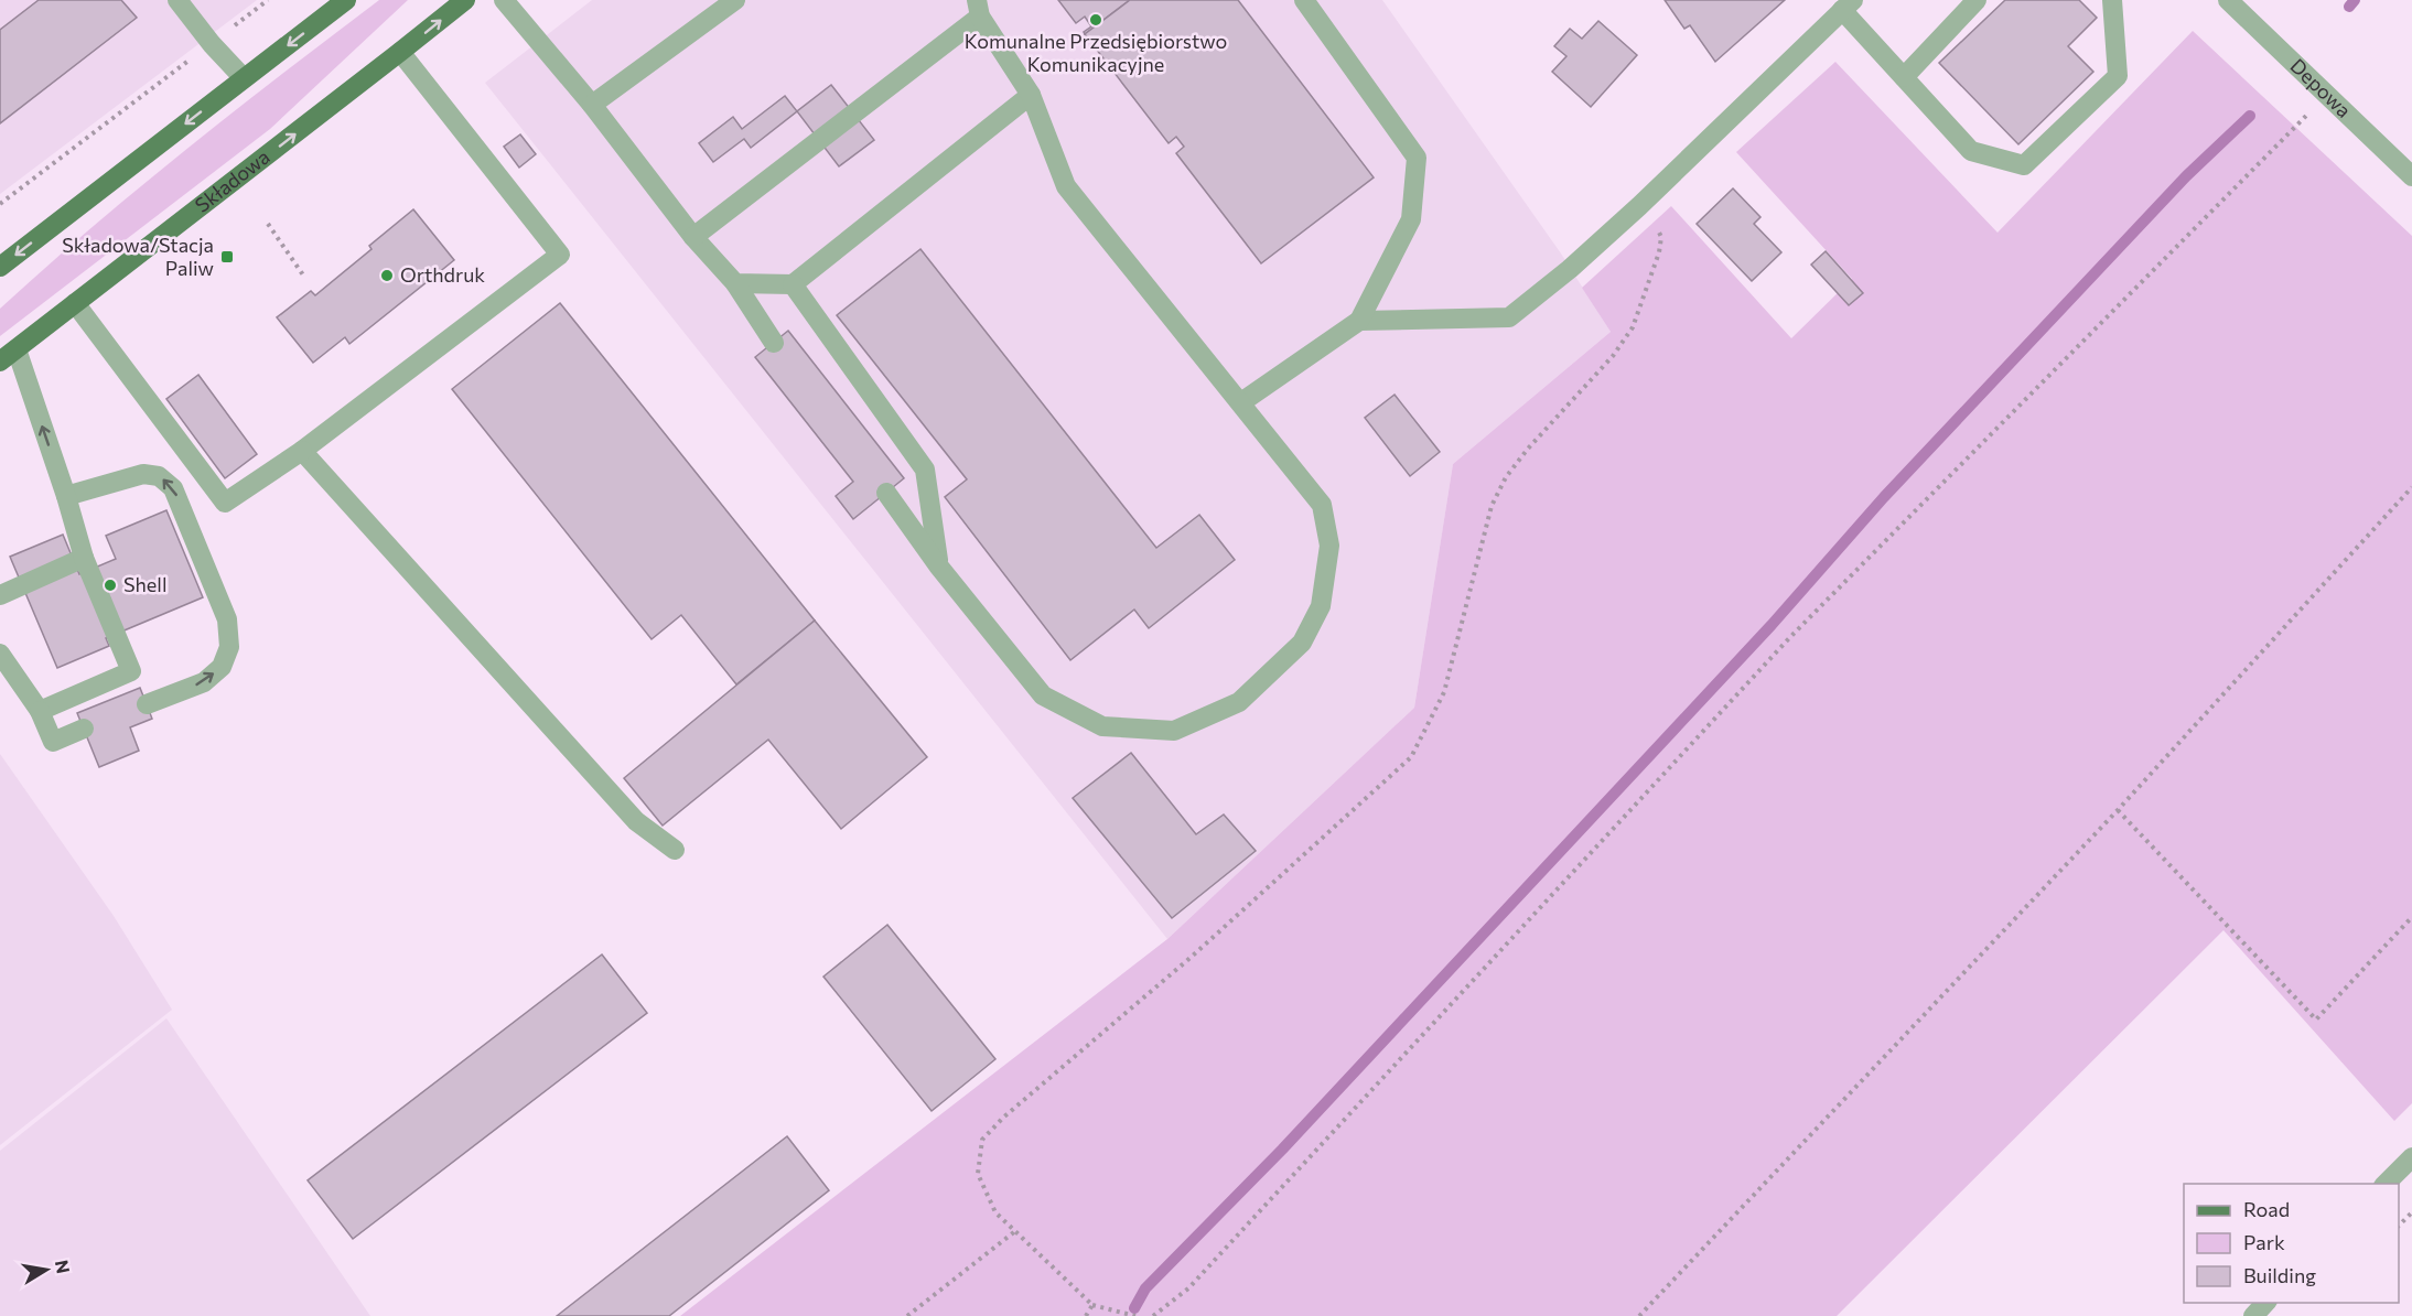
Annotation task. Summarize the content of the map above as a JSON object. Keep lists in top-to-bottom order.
{
  "streets": {
    "main road": ["Składowa"],
    "street": ["Depowa"]
  },
  "places": {
    "other": ["Komunalne Przedsiębiorstwo Komunikacyjne", "Orthdruk", "Shell"],
    "transit": ["Składowa/Stacja Paliw"]
  },
  "legend": ["Road", "Park", "Building"],
  "north": "right"
}
